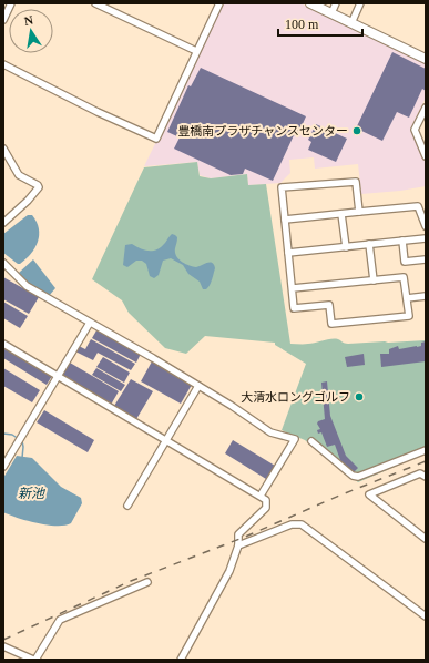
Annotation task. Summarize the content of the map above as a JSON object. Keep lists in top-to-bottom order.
{
  "water": ["新池"],
  "places": ["豊橋南プラザチャンスセンター", "大清水ロングゴルフ"],
  "scale_bar": "100 m",
  "north": "top"
}
